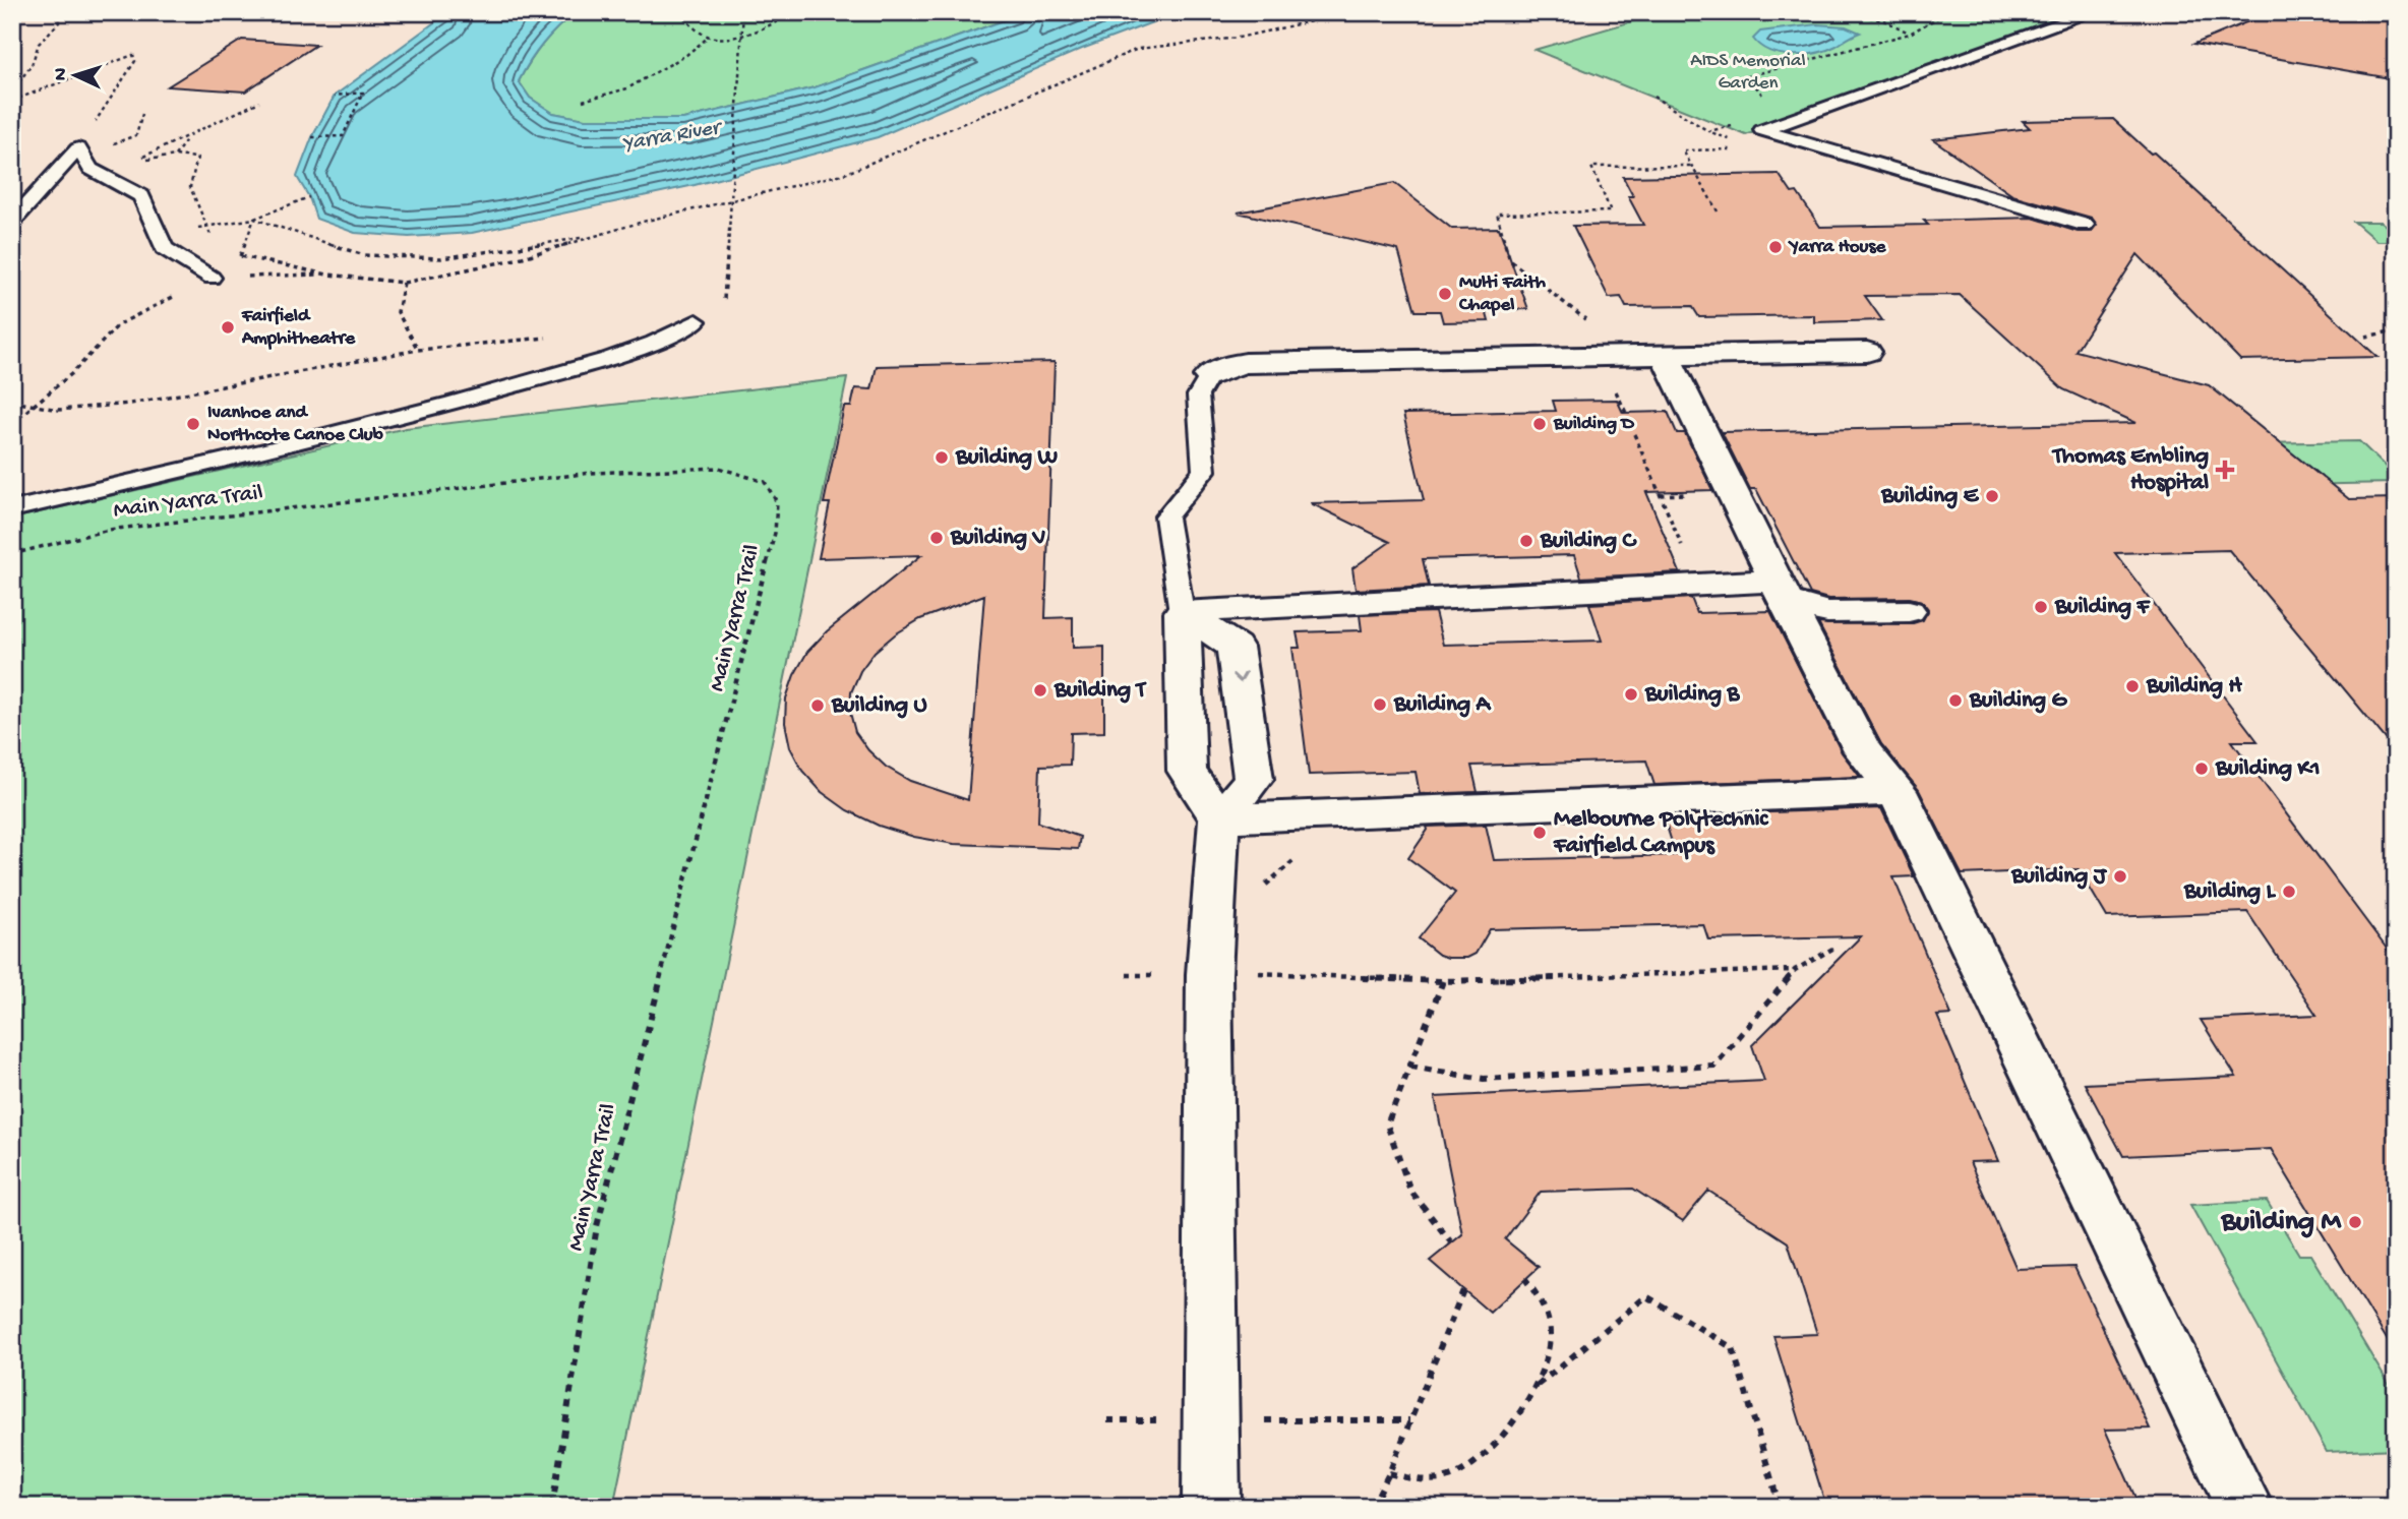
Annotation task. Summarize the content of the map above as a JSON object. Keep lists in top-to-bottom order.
{
  "streets": {
    "path": ["Main Yarra Trail"]
  },
  "water": ["Yarra River"],
  "parks": ["AIDS Memorial Garden"],
  "places": {
    "other": [
      "Yarra House",
      "Multi Faith Chapel",
      "Fairfield Amphitheatre",
      "Ivanhoe and Northcote Canoe Club",
      "Building D",
      "Building W",
      "Building E",
      "Building V",
      "Building C",
      "Building F",
      "Building H",
      "Building T",
      "Building B",
      "Building G",
      "Building A",
      "Building U",
      "Building K1",
      "Melbourne Polytechnic Fairfield Campus",
      "Building J",
      "Building L",
      "Building M"
    ],
    "health": ["Thomas Embling Hospital"]
  },
  "north": "left"
}
